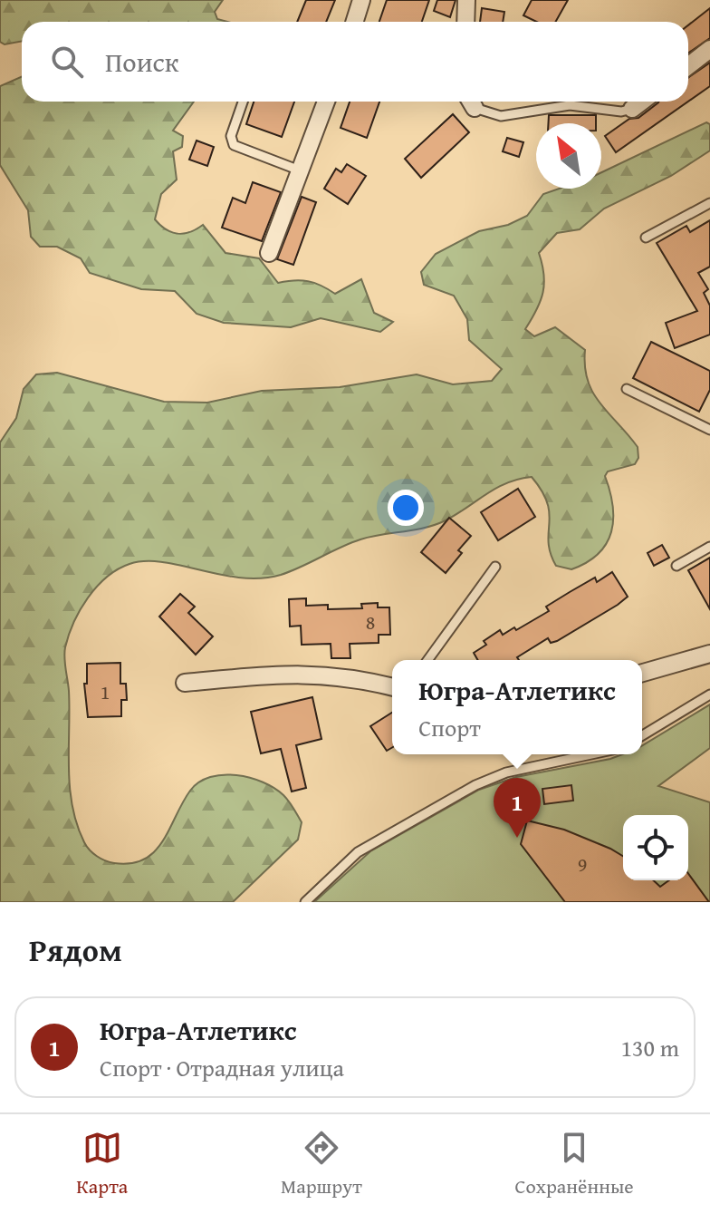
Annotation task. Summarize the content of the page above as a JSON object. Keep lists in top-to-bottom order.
{
  "house_numbers": ["8", "1", "9"],
  "north": "top left",
  "page": {
    "search": "Поиск",
    "popup": ["Югра-Атлетикс", "Спорт"],
    "pins": "1",
    "heading": "Рядом",
    "list": [
      {
        "mark": "1",
        "name": "Югра-Атлетикс",
        "note": "Спорт · Отрадная улица",
        "value": "130 m"
      }
    ],
    "nav": ["Карта", "Маршрут", "Сохранённые"]
  }
}
